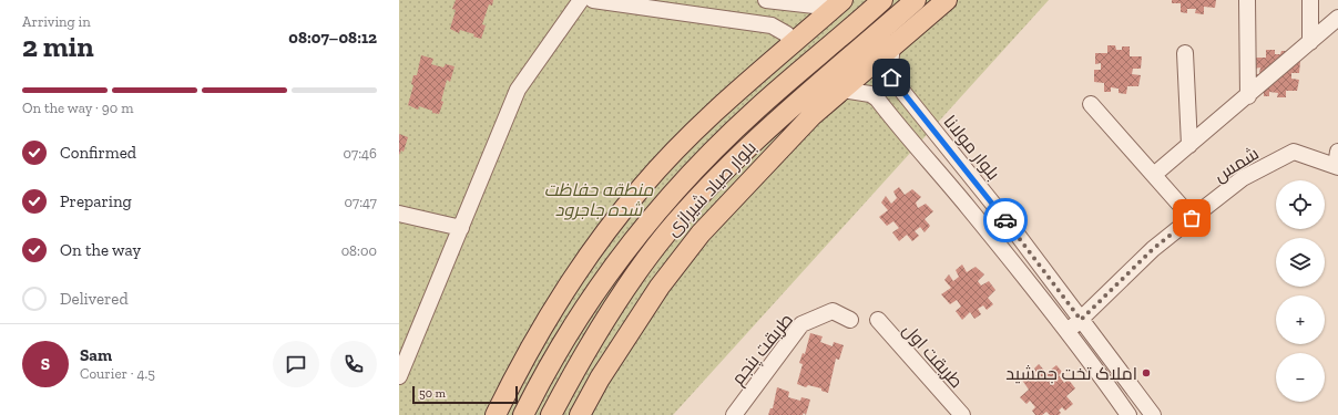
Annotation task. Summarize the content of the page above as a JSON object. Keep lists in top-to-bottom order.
{
  "streets": {
    "main road": ["بلوار صیاد شیرازی"],
    "street": [
      "بلوار مولانا",
      "شمس",
      "طریقت پنجم",
      "طریقت اول"
    ]
  },
  "crossings": [
    ["بلوار مولانا", "شمس"]
  ],
  "parks": ["منطقه حفاظت شده جاجرود"],
  "places": ["املاک تخت جمشید"],
  "scale_bar": "50 m",
  "page": {
    "heading": ["2 min", "Arriving in", "08:07–08:12"],
    "panel": ["Sam", "Courier · 4.5"],
    "bar": "On the way · 90 m",
    "list": [
      ["Confirmed", "07:46"],
      ["Preparing", "07:47"],
      ["On the way", "08:00"],
      "Delivered"
    ],
    "map_buttons": ["+", "−"],
    "round": "S",
    "scale": "50 m"
  }
}
